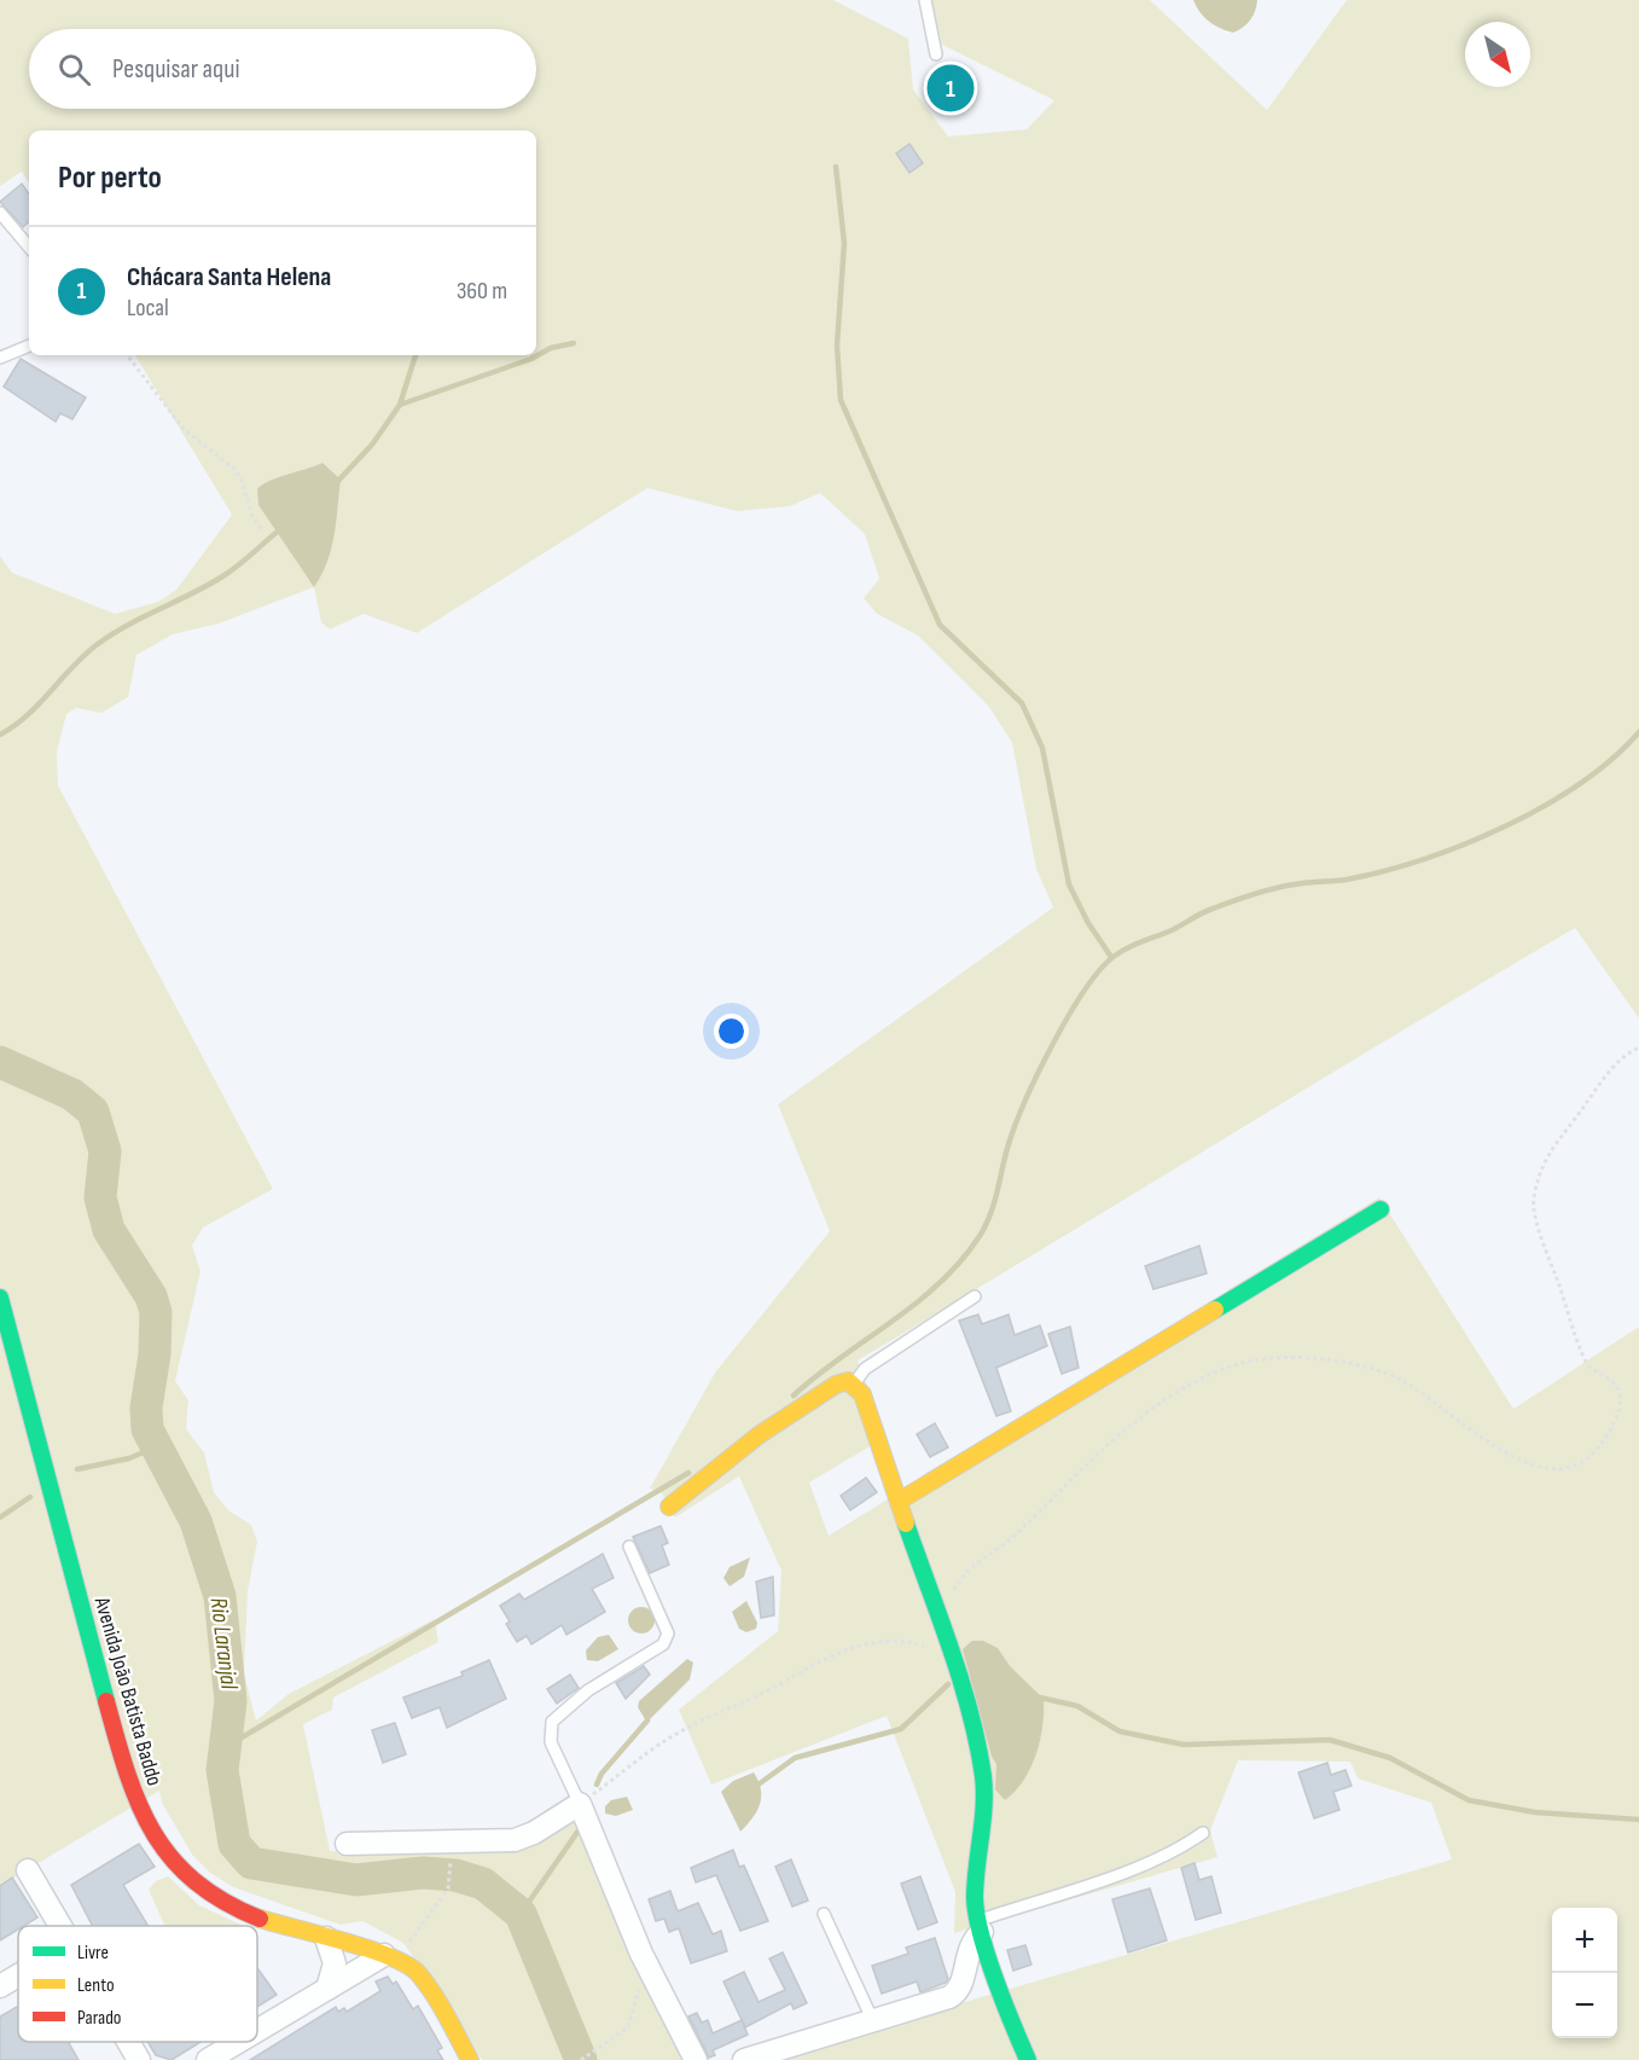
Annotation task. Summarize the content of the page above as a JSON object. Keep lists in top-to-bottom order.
{
  "streets": {
    "street": ["Avenida João Batista Baddo"]
  },
  "water": ["Rio Laranjal"],
  "legend": ["Livre", "Lento", "Parado"],
  "north": "bottom right",
  "page": {
    "search": "Pesquisar aqui",
    "pins": "1",
    "heading": "Por perto",
    "list": [
      {
        "mark": "1",
        "name": "Chácara Santa Helena",
        "note": "Local",
        "value": "360 m"
      }
    ],
    "map_buttons": ["+", "−"]
  }
}
